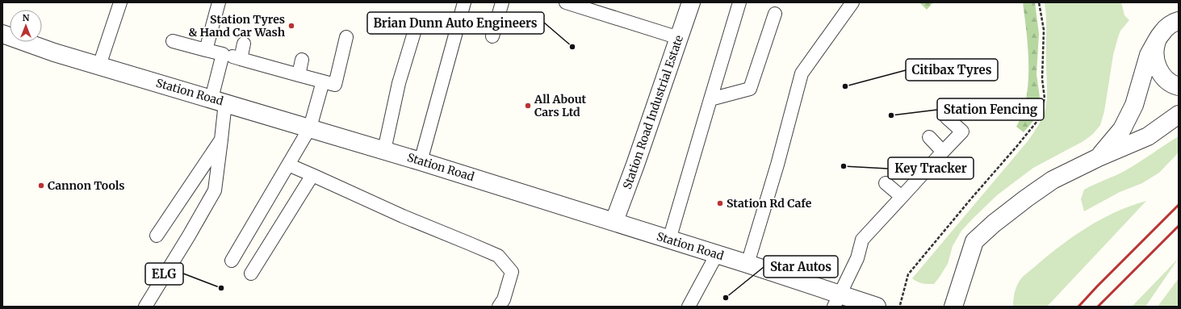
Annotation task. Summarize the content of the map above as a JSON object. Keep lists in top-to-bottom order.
{
  "streets": {
    "street": ["Station Road", "Station Road Industrial Estate"]
  },
  "crossings": [
    ["Station Road", "Station Road Industrial Estate"]
  ],
  "places": [
    "Station Tyres & Hand Car Wash",
    "Brian Dunn Auto Engineers",
    "Citibax Tyres",
    "All About Cars Ltd",
    "Station Fencing",
    "Key Tracker",
    "Cannon Tools",
    "Station Rd Cafe",
    "ELG",
    "Star Autos"
  ],
  "north": "top"
}
